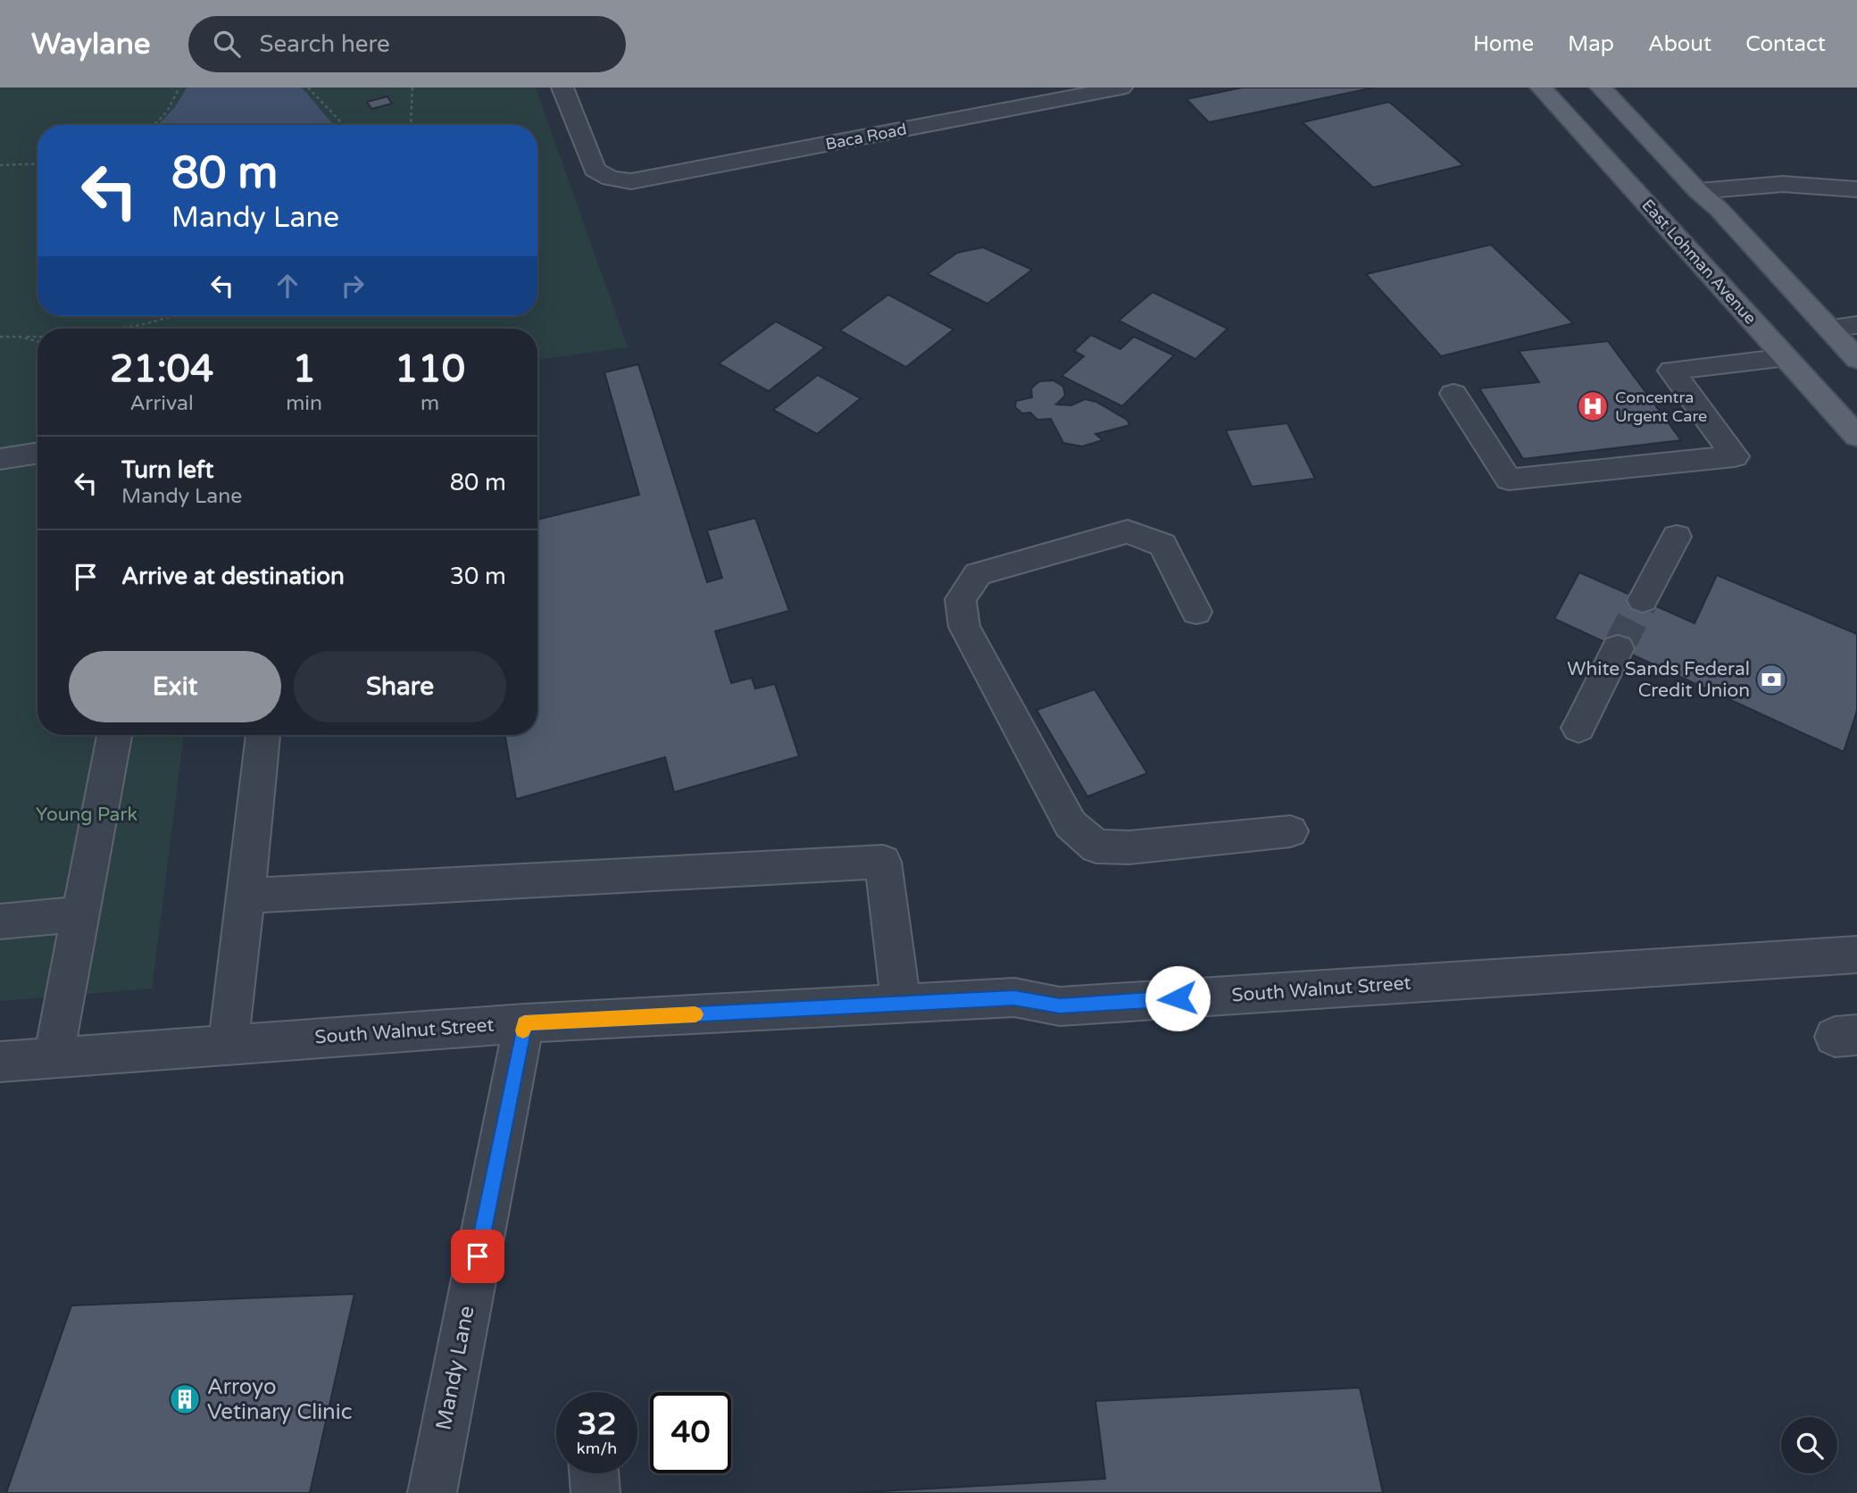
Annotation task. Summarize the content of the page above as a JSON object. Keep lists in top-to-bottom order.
{
  "streets": {
    "main road": ["East Lohman Avenue"],
    "street": ["Baca Road", "South Walnut Street", "Mandy Lane"]
  },
  "crossings": [
    ["South Walnut Street", "Mandy Lane"]
  ],
  "parks": ["Young Park"],
  "places": {
    "hospital": ["Concentra Urgent Care"],
    "bank": ["White Sands Federal Credit Union"],
    "building": ["Arroyo Vetinary Clinic"]
  },
  "page": {
    "header": "Waylane",
    "search": "Search here",
    "nav": [
      "Home",
      "Map",
      "About",
      "Contact"
    ],
    "turn": ["80 m", "Mandy Lane"],
    "eta": [
      "21:04",
      "Arrival",
      "1",
      "min",
      "110",
      "m"
    ],
    "list": [
      {
        "name": "Turn left",
        "note": "Mandy Lane",
        "value": "80 m"
      },
      {
        "name": "Arrive at destination",
        "value": "30 m"
      }
    ],
    "buttons": ["Exit", "Share"],
    "speed": "32 km/h",
    "limit": "40"
  }
}
